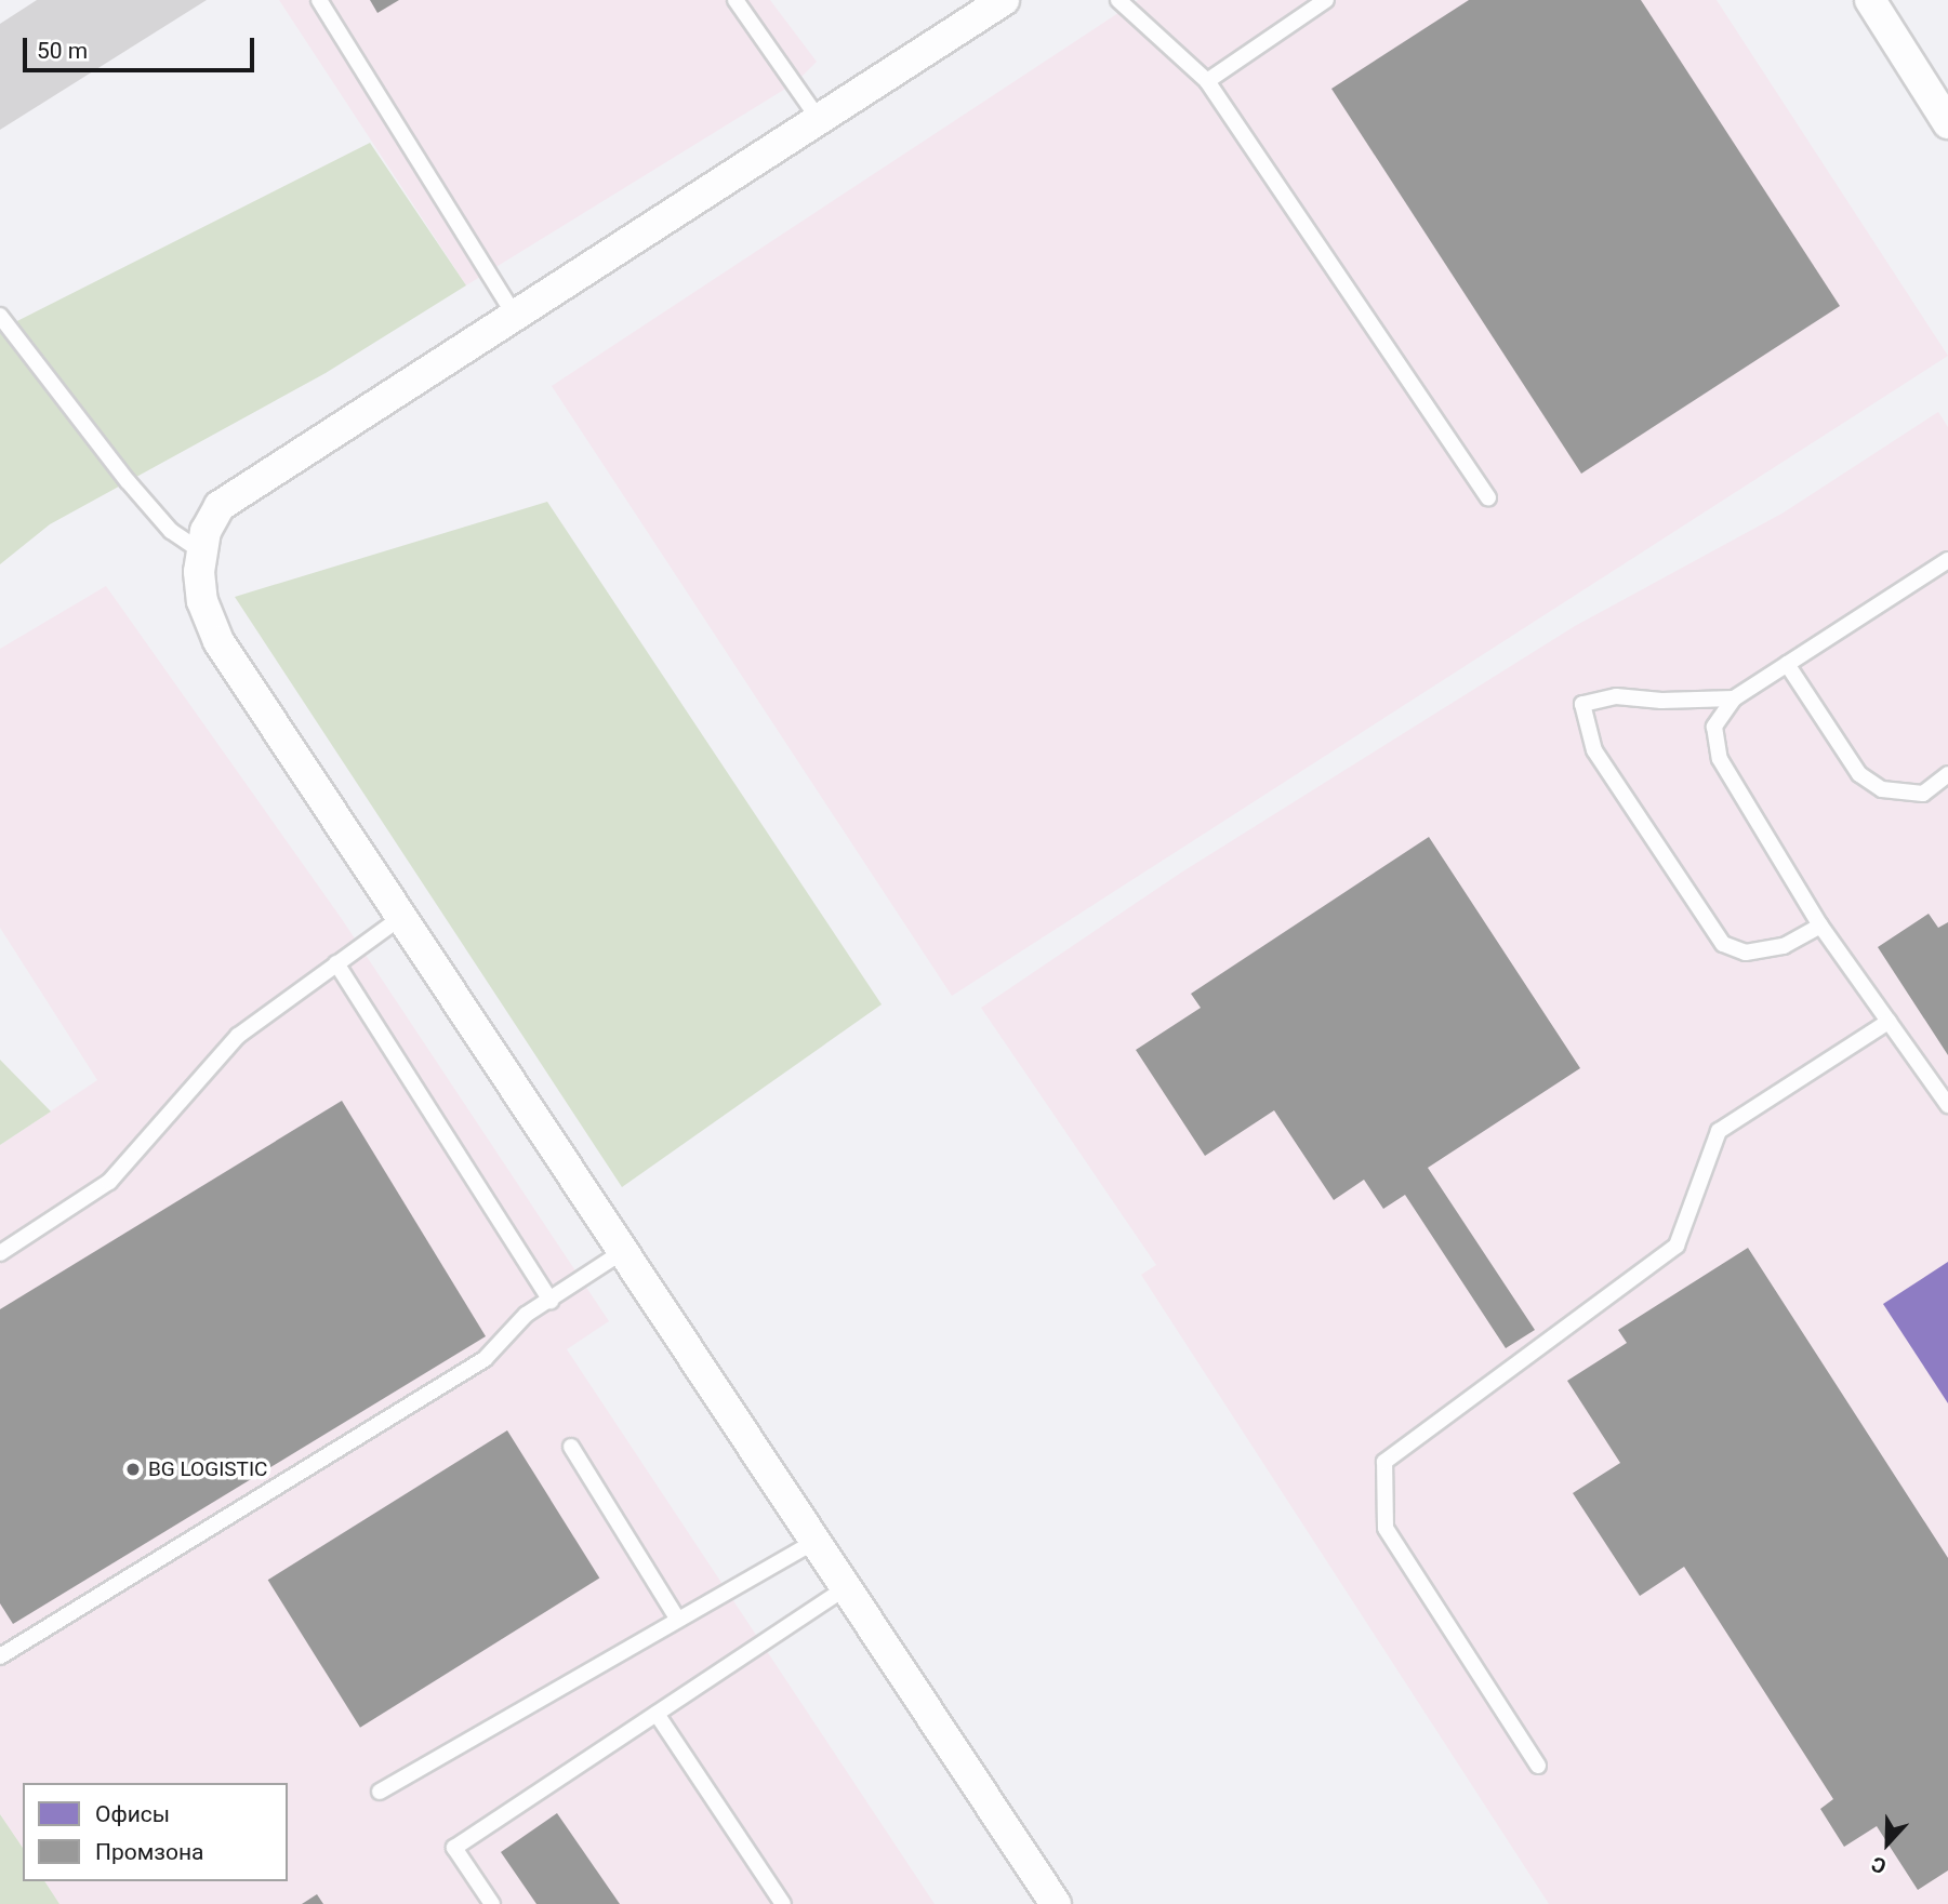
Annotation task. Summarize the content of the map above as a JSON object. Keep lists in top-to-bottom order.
{
  "places": ["BG LOGISTIC"],
  "legend": ["Офисы", "Промзона"],
  "scale_bar": "50 m",
  "north": "bottom"
}
